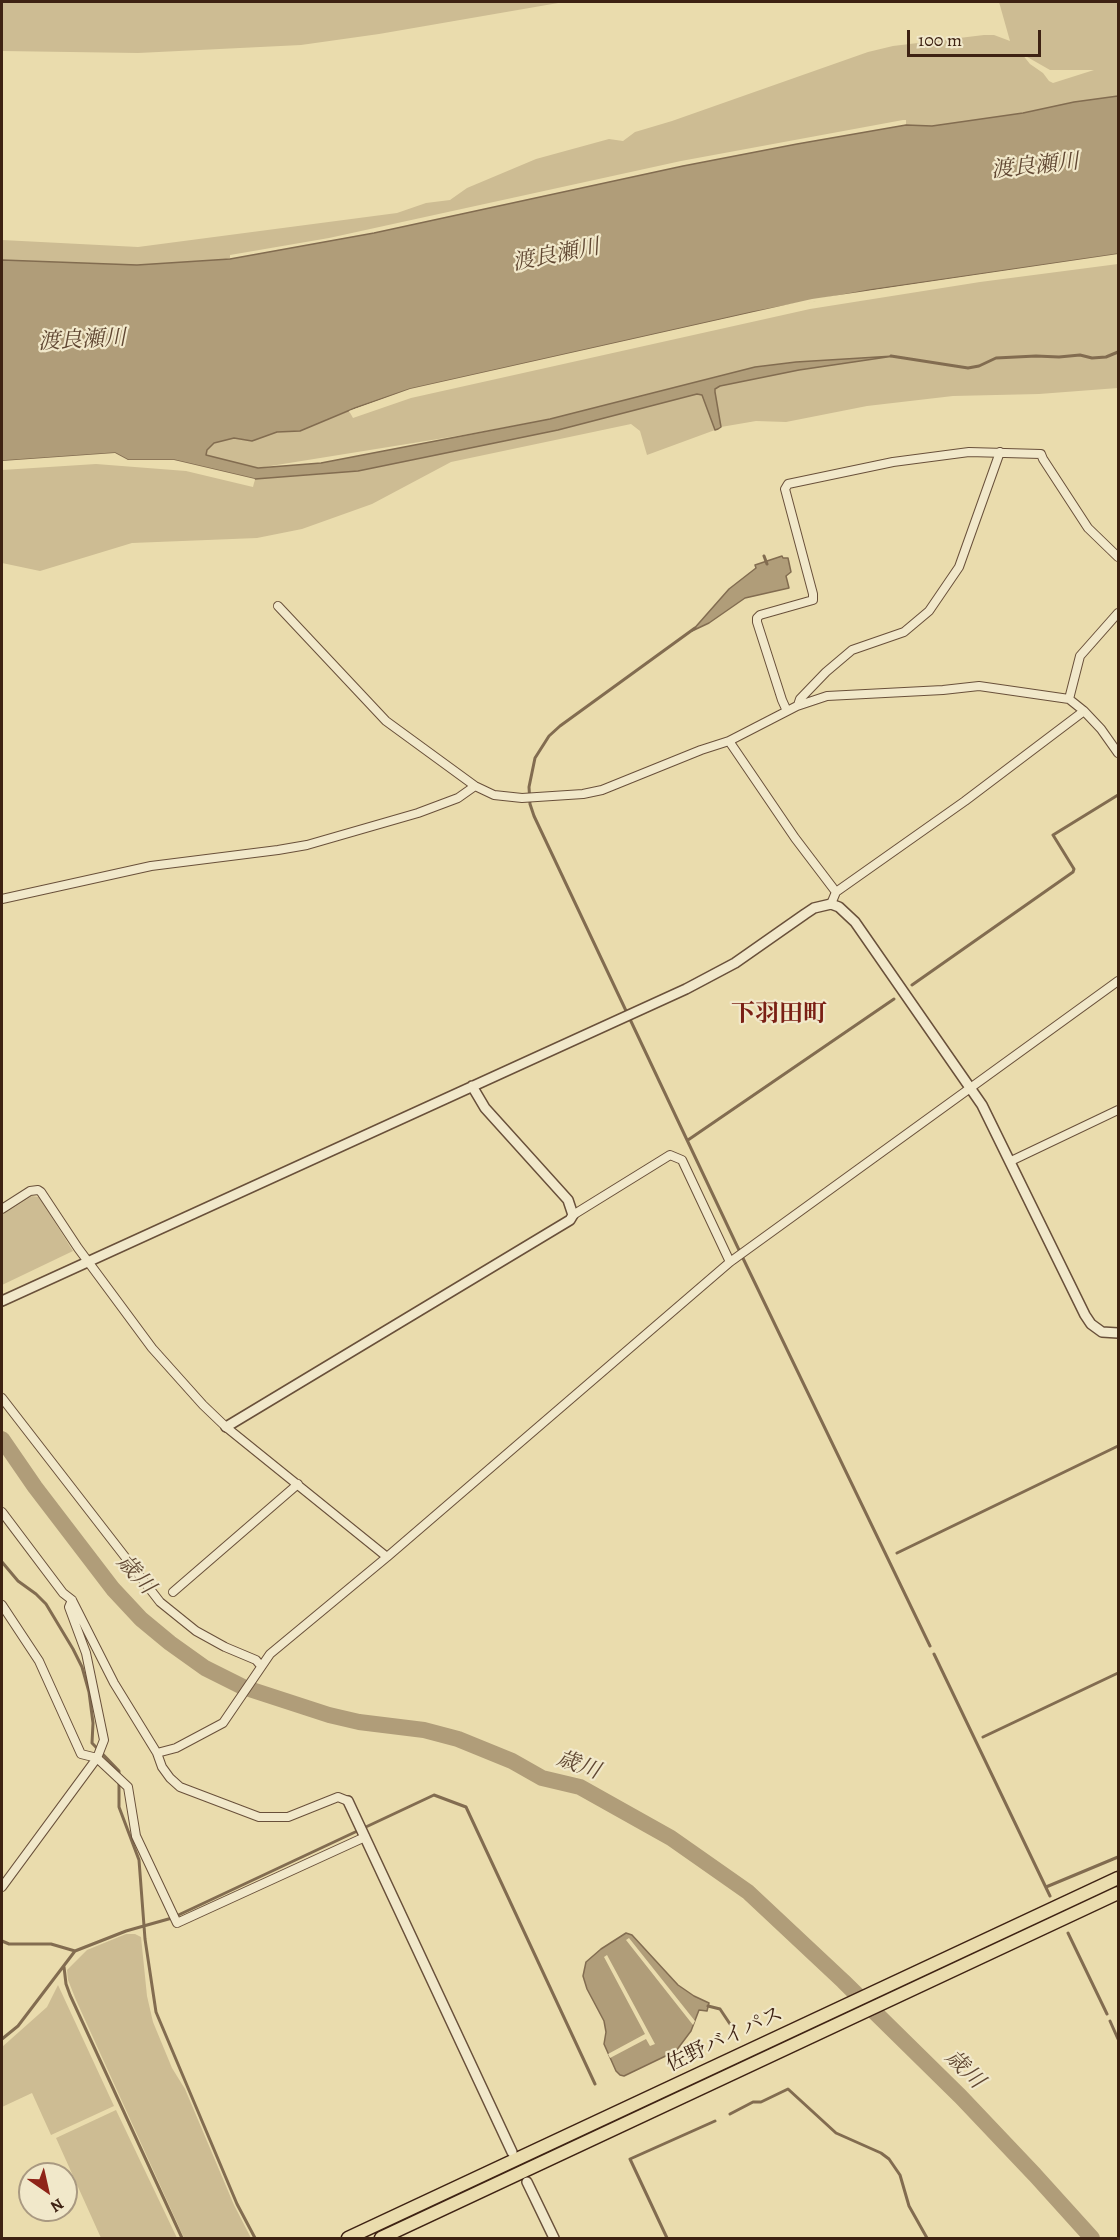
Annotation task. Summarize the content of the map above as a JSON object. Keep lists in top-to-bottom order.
{
  "streets": {
    "highway": ["佐野バイパス"]
  },
  "districts": ["下羽田町"],
  "water": ["渡良瀬川", "歳川"],
  "scale_bar": "100 m",
  "north": "bottom right"
}
